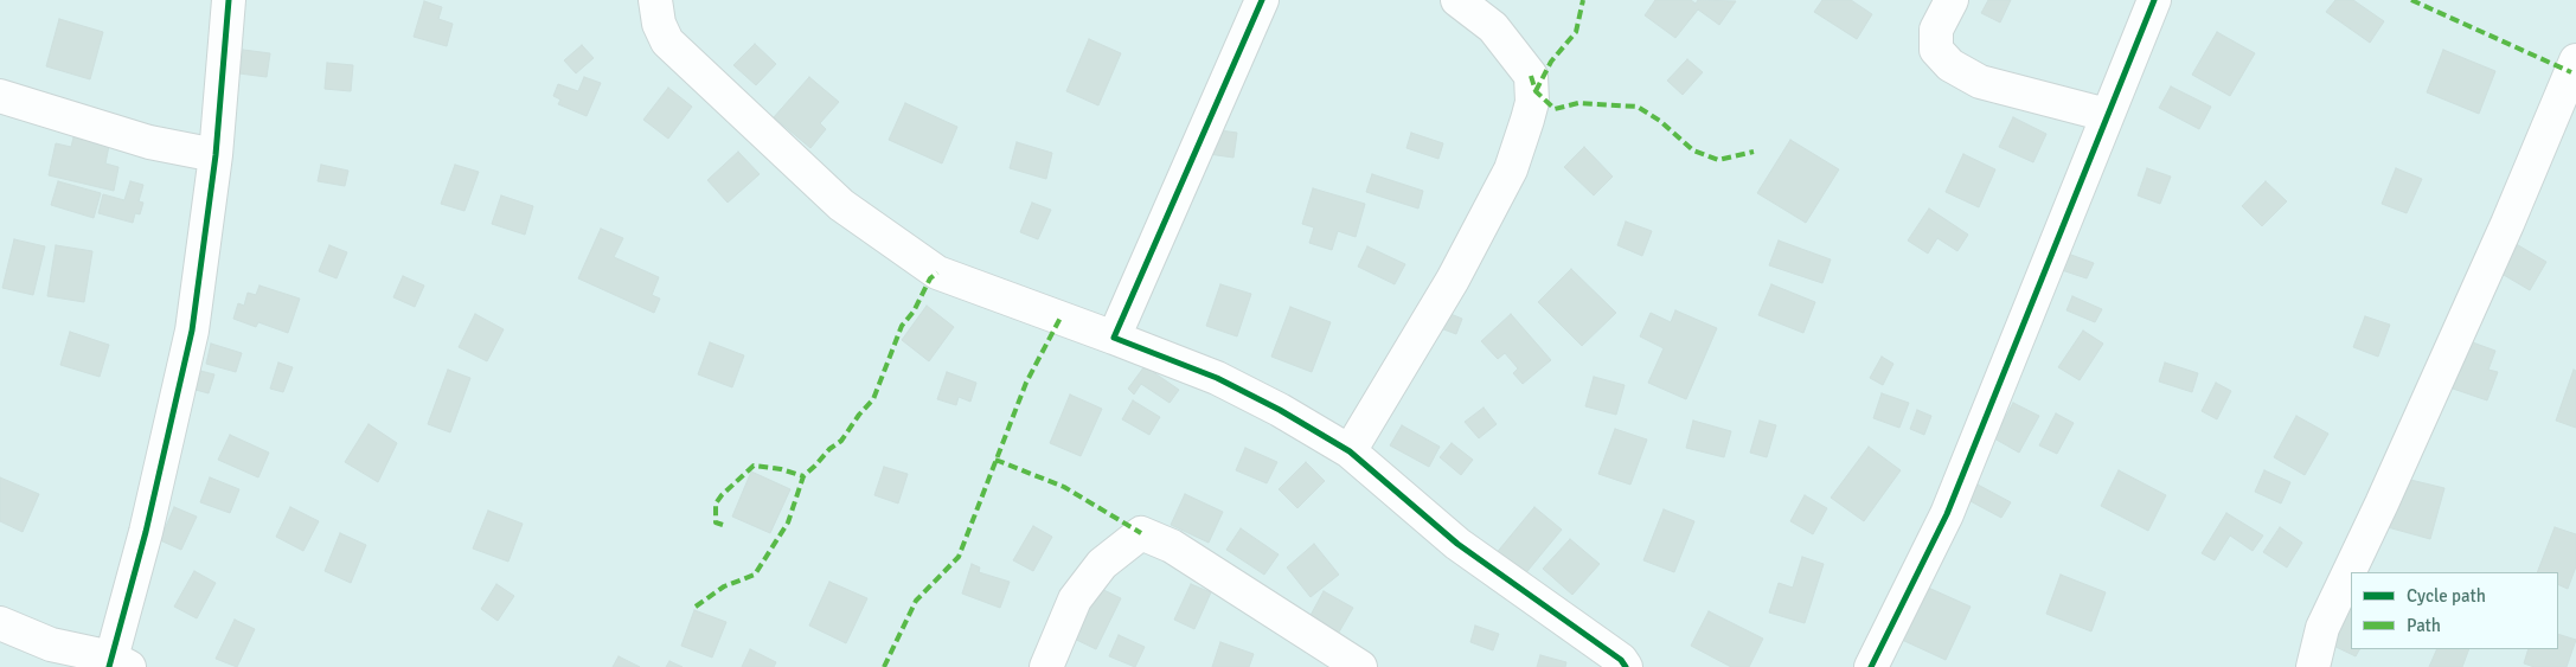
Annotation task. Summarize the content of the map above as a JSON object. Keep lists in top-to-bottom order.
{
  "legend": ["Cycle path", "Path"]
}
